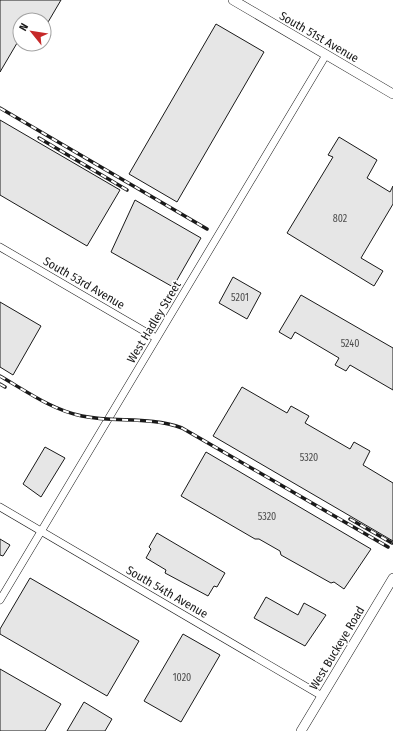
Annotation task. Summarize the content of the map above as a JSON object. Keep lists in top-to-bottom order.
{
  "streets": {
    "main road": ["South 51st Avenue", "West Buckeye Road"],
    "street": ["South 53rd Avenue", "West Hadley Street", "South 54th Avenue"]
  },
  "crossings": [
    ["South 51st Avenue", "West Hadley Street"],
    ["South 53rd Avenue", "West Hadley Street"],
    ["West Hadley Street", "South 54th Avenue"],
    ["South 54th Avenue", "West Buckeye Road"]
  ],
  "house_numbers": [
    "802",
    "5201",
    "5240",
    "5320",
    "5320",
    "1020"
  ],
  "north": "top left"
}
